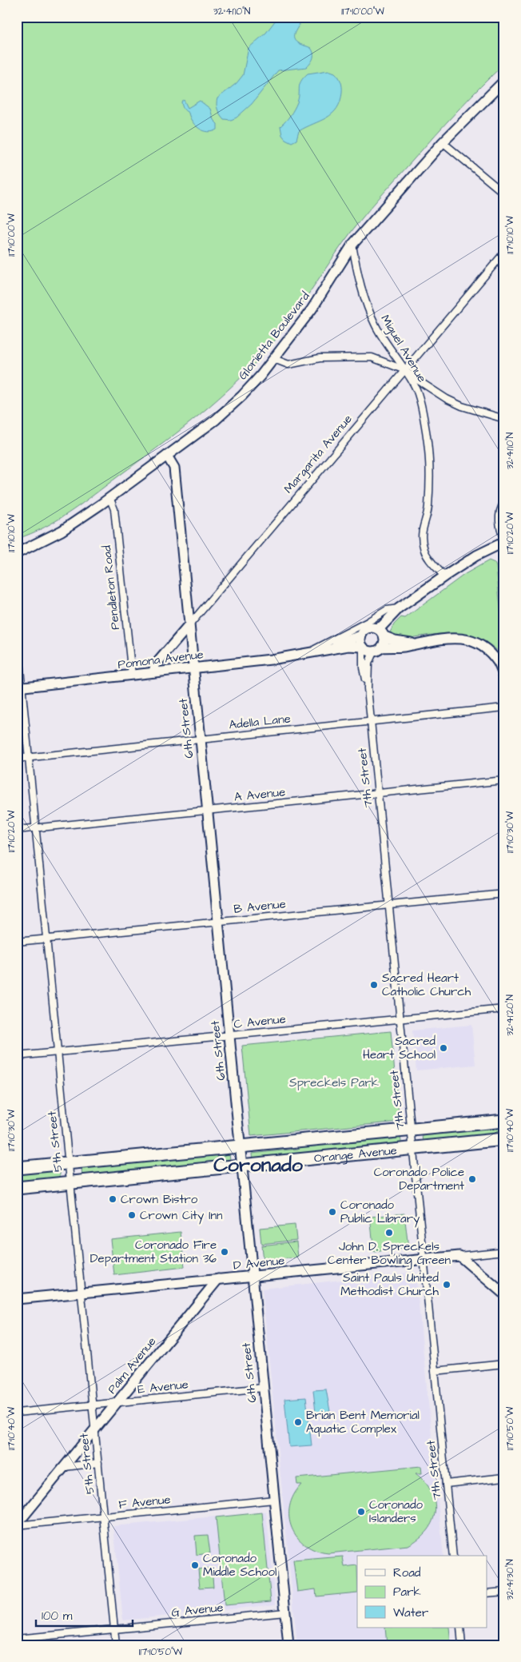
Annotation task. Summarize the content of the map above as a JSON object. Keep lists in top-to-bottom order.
{
  "streets": {
    "highway": ["Orange Avenue"],
    "street": [
      "Glorietta Boulevard",
      "Miguel Avenue",
      "Margarita Avenue",
      "Pendleton Road",
      "Pomona Avenue",
      "Adella Lane",
      "6th Street",
      "7th Street",
      "A Avenue",
      "B Avenue",
      "C Avenue",
      "5th Street",
      "D Avenue",
      "Palm Avenue",
      "E Avenue",
      "F Avenue",
      "G Avenue"
    ]
  },
  "crossings": [
    ["Glorietta Boulevard", "Miguel Avenue"],
    ["Glorietta Boulevard", "Pendleton Road"],
    ["Glorietta Boulevard", "6th Street"],
    ["Miguel Avenue", "Margarita Avenue"],
    ["Miguel Avenue", "Pomona Avenue"],
    ["Margarita Avenue", "Pomona Avenue"],
    ["Margarita Avenue", "6th Street"],
    ["Pendleton Road", "Pomona Avenue"],
    ["Pomona Avenue", "6th Street"],
    ["Pomona Avenue", "7th Street"],
    ["Pomona Avenue", "5th Street"],
    ["Adella Lane", "6th Street"],
    ["Adella Lane", "7th Street"],
    ["Adella Lane", "5th Street"],
    ["6th Street", "A Avenue"],
    ["6th Street", "B Avenue"],
    ["6th Street", "C Avenue"],
    ["6th Street", "Orange Avenue"],
    ["6th Street", "D Avenue"],
    ["6th Street", "E Avenue"],
    ["6th Street", "F Avenue"],
    ["6th Street", "G Avenue"],
    ["7th Street", "A Avenue"],
    ["7th Street", "B Avenue"],
    ["7th Street", "C Avenue"],
    ["7th Street", "Orange Avenue"],
    ["7th Street", "D Avenue"],
    ["A Avenue", "5th Street"],
    ["B Avenue", "5th Street"],
    ["C Avenue", "5th Street"],
    ["5th Street", "Orange Avenue"],
    ["5th Street", "D Avenue"],
    ["5th Street", "Palm Avenue"],
    ["5th Street", "E Avenue"],
    ["5th Street", "F Avenue"],
    ["5th Street", "G Avenue"],
    ["D Avenue", "Palm Avenue"],
    ["Palm Avenue", "E Avenue"],
    ["Palm Avenue", "F Avenue"]
  ],
  "districts": ["Coronado"],
  "parks": ["Spreckels Park"],
  "places": [
    "Sacred Heart Catholic Church",
    "Sacred Heart School",
    "Coronado Police Department",
    "Crown Bistro",
    "Coronado Public Library",
    "Crown City Inn",
    "John D. Spreckels Center Bowling Green",
    "Coronado Fire Department Station 36",
    "Saint Pauls United Methodist Church",
    "Brian Bent Memorial Aquatic Complex",
    "Coronado Islanders",
    "Coronado Middle School"
  ],
  "legend": ["Road", "Park", "Water"],
  "scale_bar": "100 m",
  "coordinates": [
    "32°41'10\"N",
    "117°10'00\"W",
    "117°10'10\"W",
    "117°10'20\"W",
    "117°10'30\"W",
    "32°41'20\"N",
    "117°10'40\"W",
    "117°10'50\"W",
    "32°41'30\"N"
  ]
}
